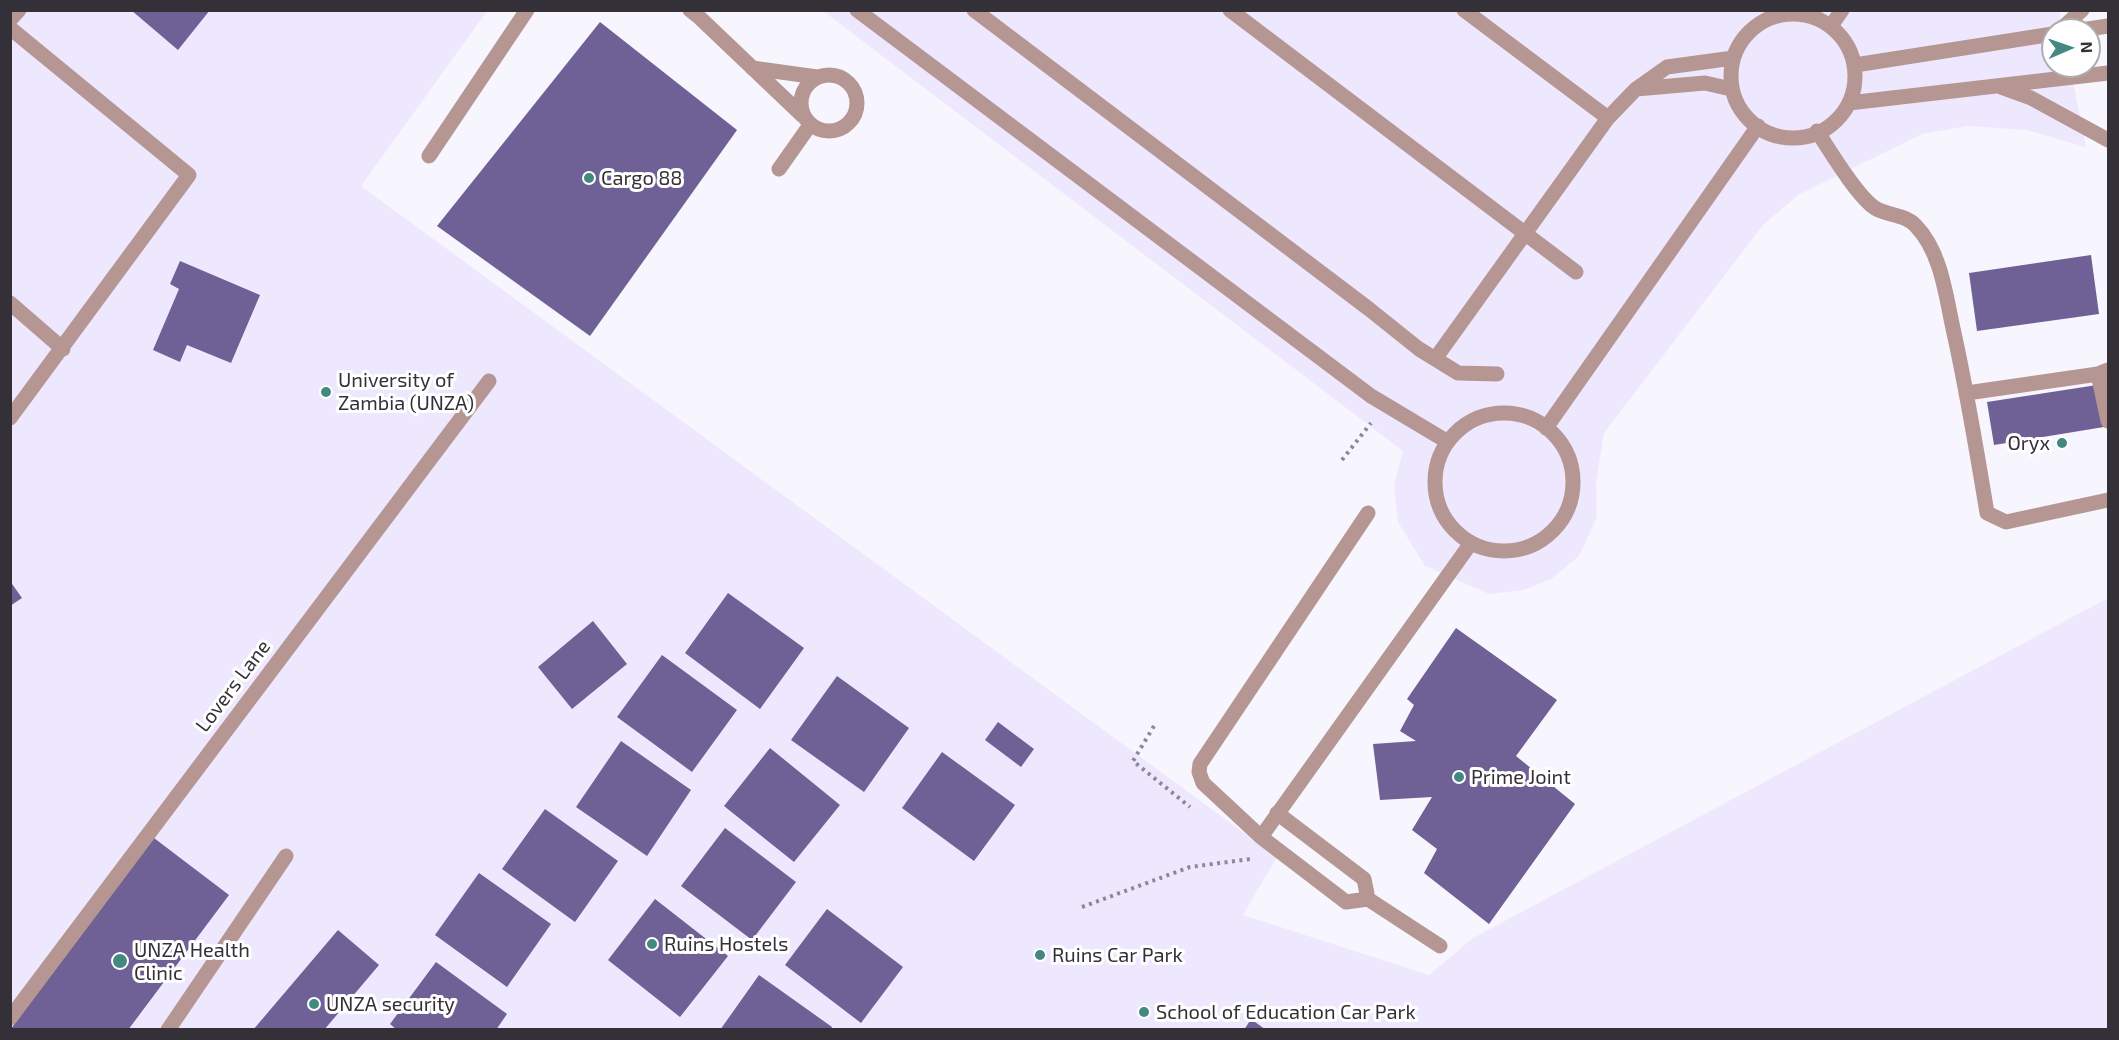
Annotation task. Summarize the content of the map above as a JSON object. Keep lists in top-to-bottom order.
{
  "streets": {
    "lane": ["Lovers Lane"]
  },
  "places": [
    "Cargo 88",
    "University of Zambia (UNZA)",
    "Oryx",
    "Prime Joint",
    "Ruins Hostels",
    "Ruins Car Park",
    "UNZA Health Clinic",
    "UNZA security",
    "School of Education Car Park"
  ],
  "north": "right"
}
